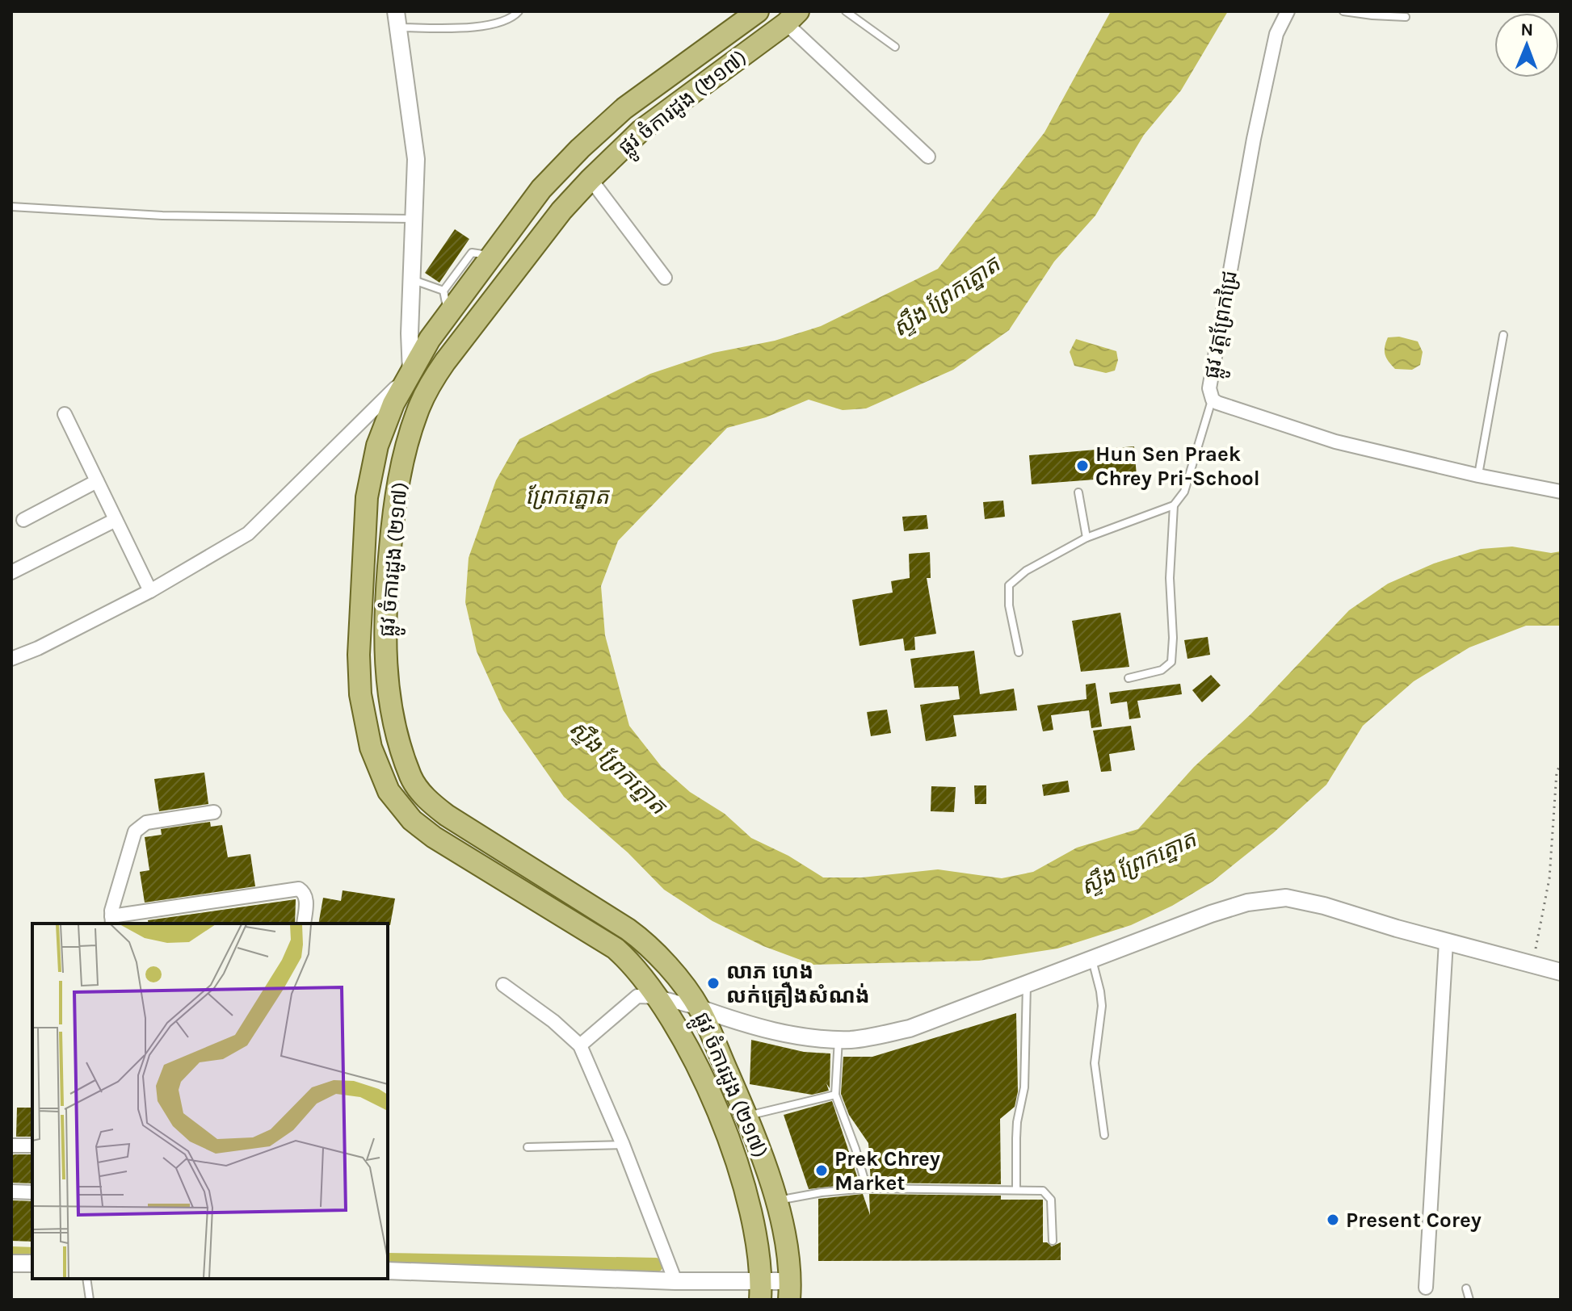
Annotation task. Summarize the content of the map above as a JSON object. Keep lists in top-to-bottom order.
{
  "streets": {
    "main road": ["ផ្លូវ ចំការដូង (២១៧)"],
    "street": ["ផ្លូវ វត្តព្រែកជ្រៃ"]
  },
  "water": ["ស្ទឹង ព្រែកត្នោត", "ព្រែកត្នោត"],
  "places": [
    "Hun Sen Praek Chrey Pri-School",
    "លាភ ហេង លក់គ្រឿងសំណង់",
    "Prek Chrey Market",
    "Present Corey"
  ],
  "north": "top"
}
